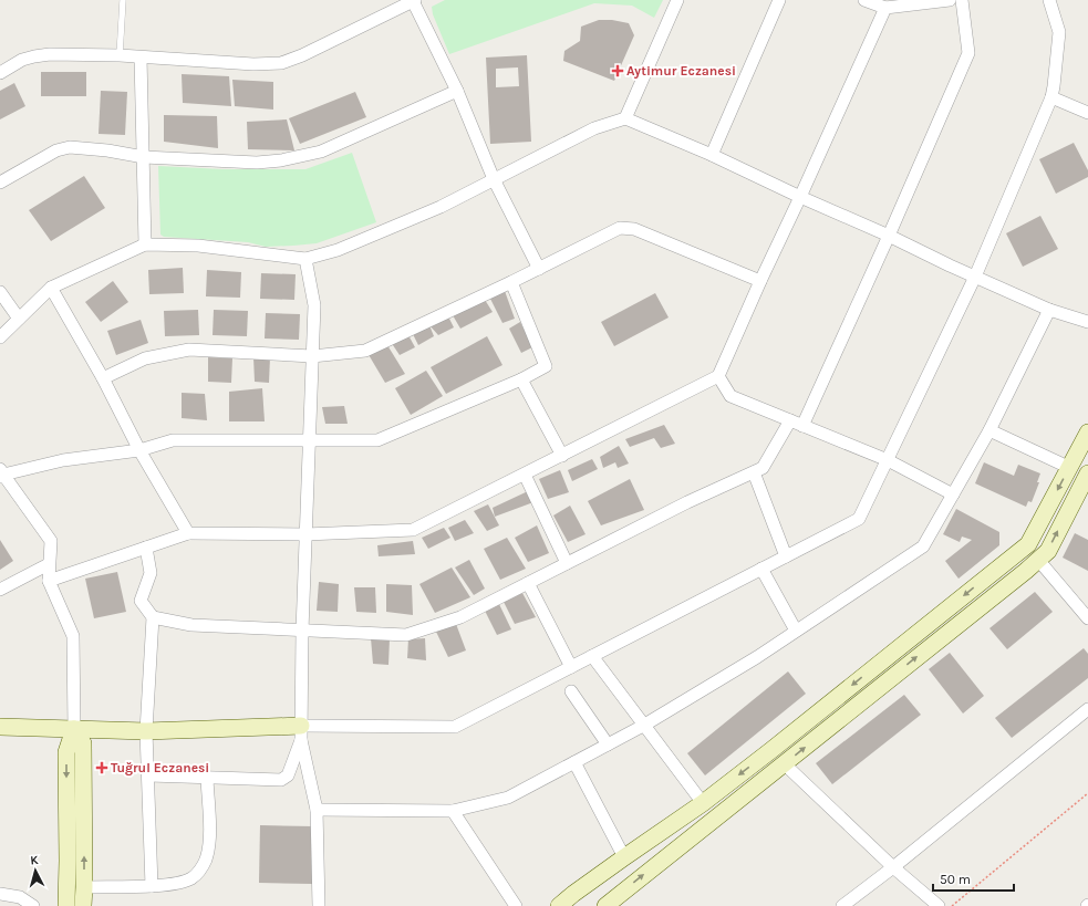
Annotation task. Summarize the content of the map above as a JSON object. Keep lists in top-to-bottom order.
{
  "places": {
    "health": ["Aytimur Eczanesi", "Tuğrul Eczanesi"]
  },
  "scale_bar": "50 m",
  "north": "top"
}
